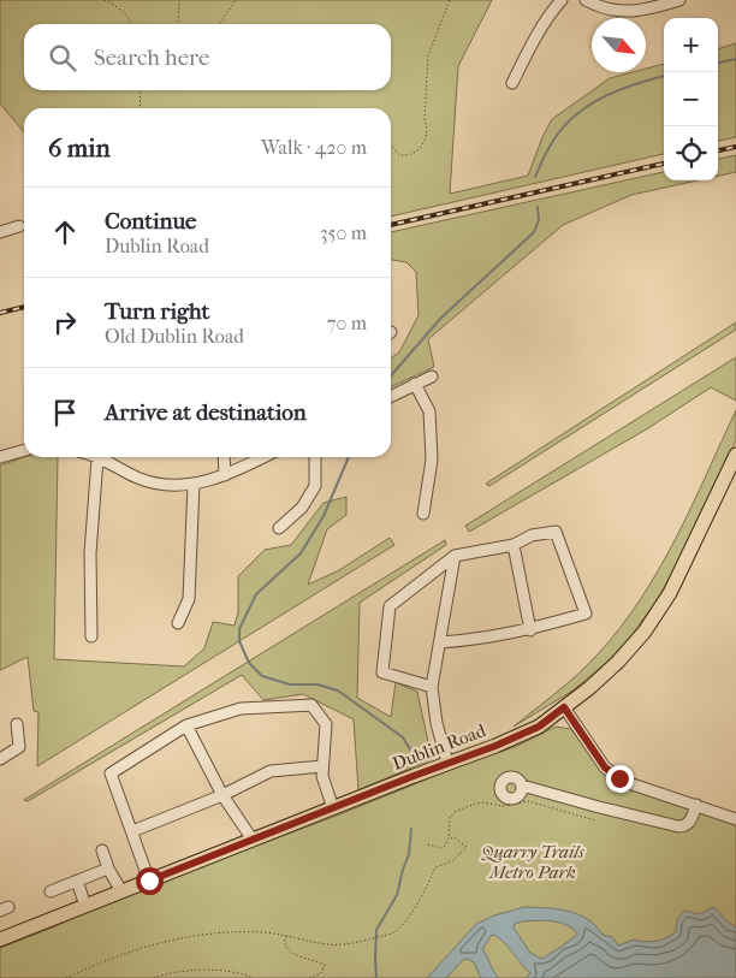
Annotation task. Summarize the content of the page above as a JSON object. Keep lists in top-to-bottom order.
{
  "streets": {
    "main road": ["Dublin Road"]
  },
  "parks": ["Quarry Trails Metro Park"],
  "north": "bottom right",
  "page": {
    "map_buttons": ["+", "−"],
    "search": "Search here",
    "heading": ["6 min", "Walk · 420 m"],
    "list": [
      ["Continue", "Dublin Road", "350 m"],
      ["Turn right", "Old Dublin Road", "70 m"],
      "Arrive at destination"
    ]
  }
}
